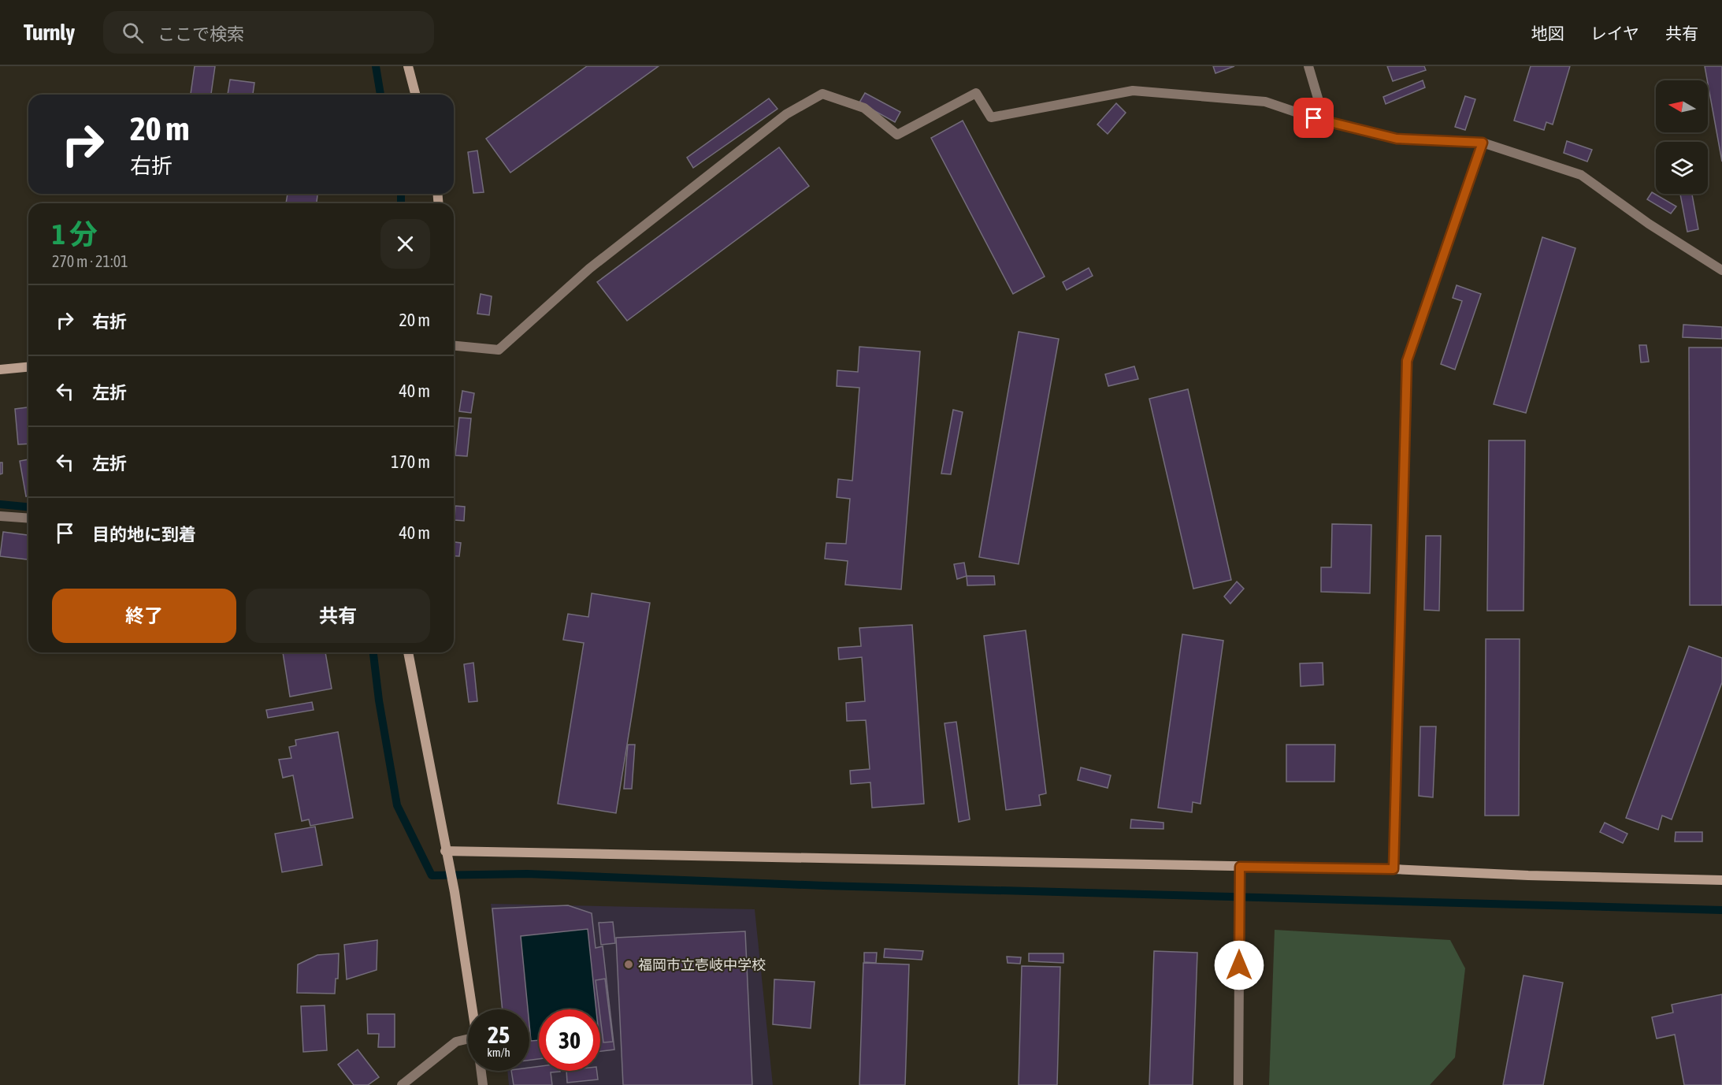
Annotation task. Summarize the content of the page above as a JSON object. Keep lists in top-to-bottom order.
{
  "places": ["福岡市立壱岐中学校"],
  "north": "left",
  "page": {
    "header": "Turnly",
    "search": "ここで検索",
    "nav": ["地図", "レイヤ", "共有"],
    "turn": ["20 m", "右折"],
    "heading": ["1 分", "270 m · 21:01"],
    "list": [
      {
        "name": "右折",
        "value": "20 m"
      },
      {
        "name": "左折",
        "value": "40 m"
      },
      {
        "name": "左折",
        "value": "170 m"
      },
      {
        "name": "目的地に到着",
        "value": "40 m"
      }
    ],
    "buttons": ["終了", "共有"],
    "speed": "25 km/h",
    "limit": "30"
  }
}
